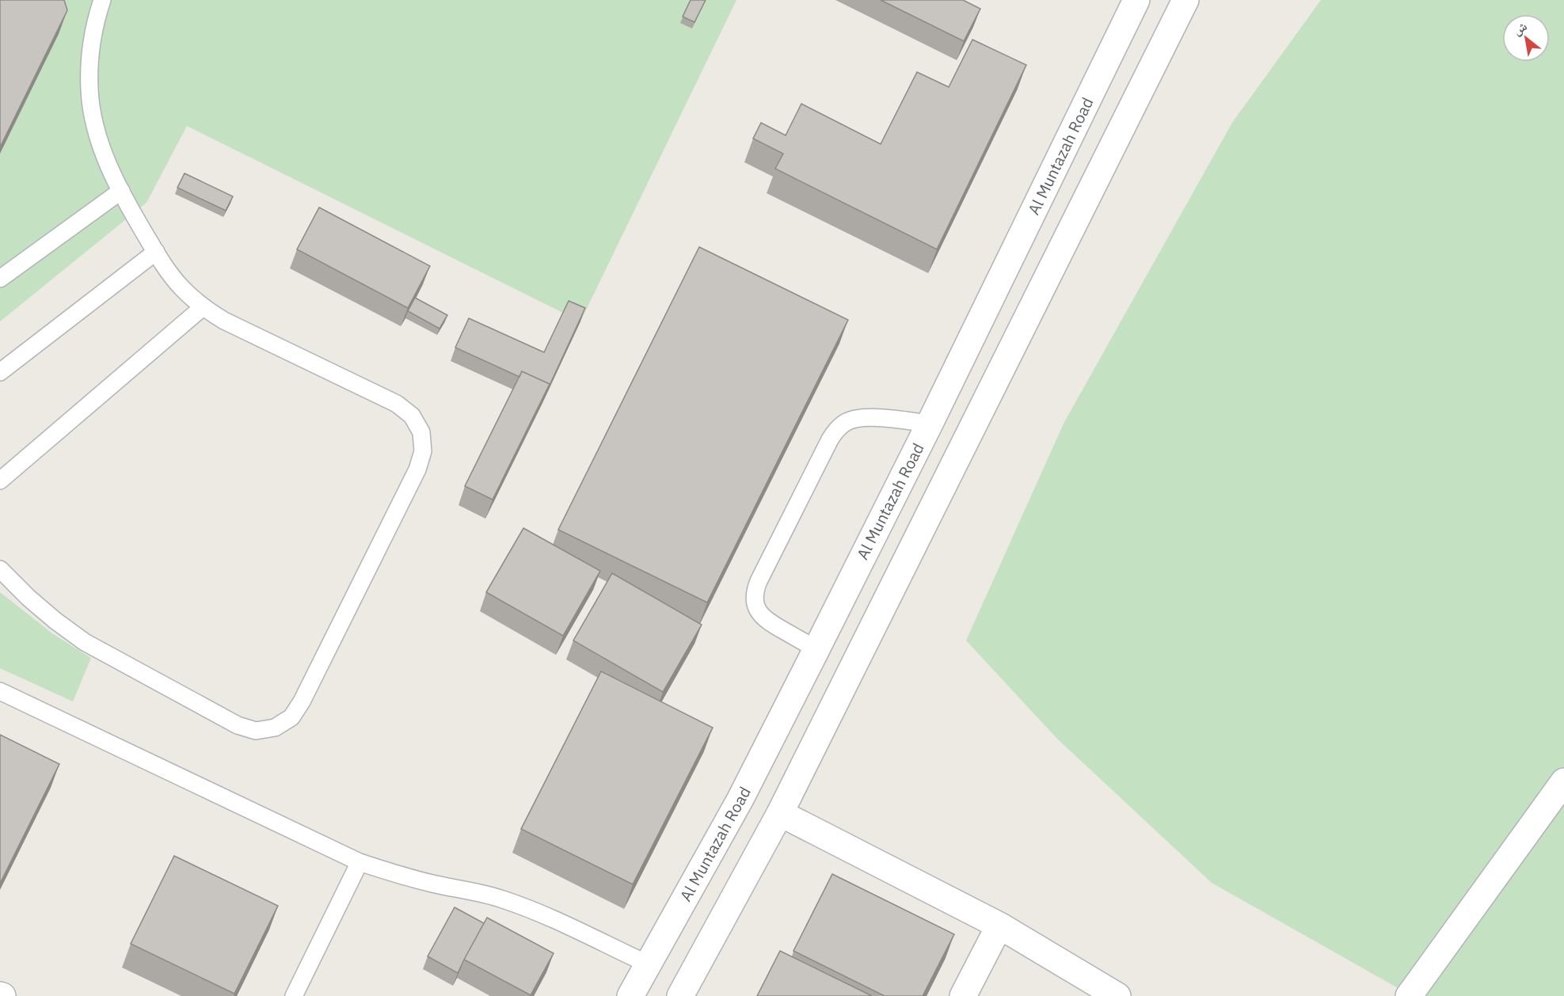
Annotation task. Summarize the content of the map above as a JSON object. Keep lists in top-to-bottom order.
{
  "streets": {
    "street": ["Al Muntazah Road"]
  },
  "north": "top left"
}
